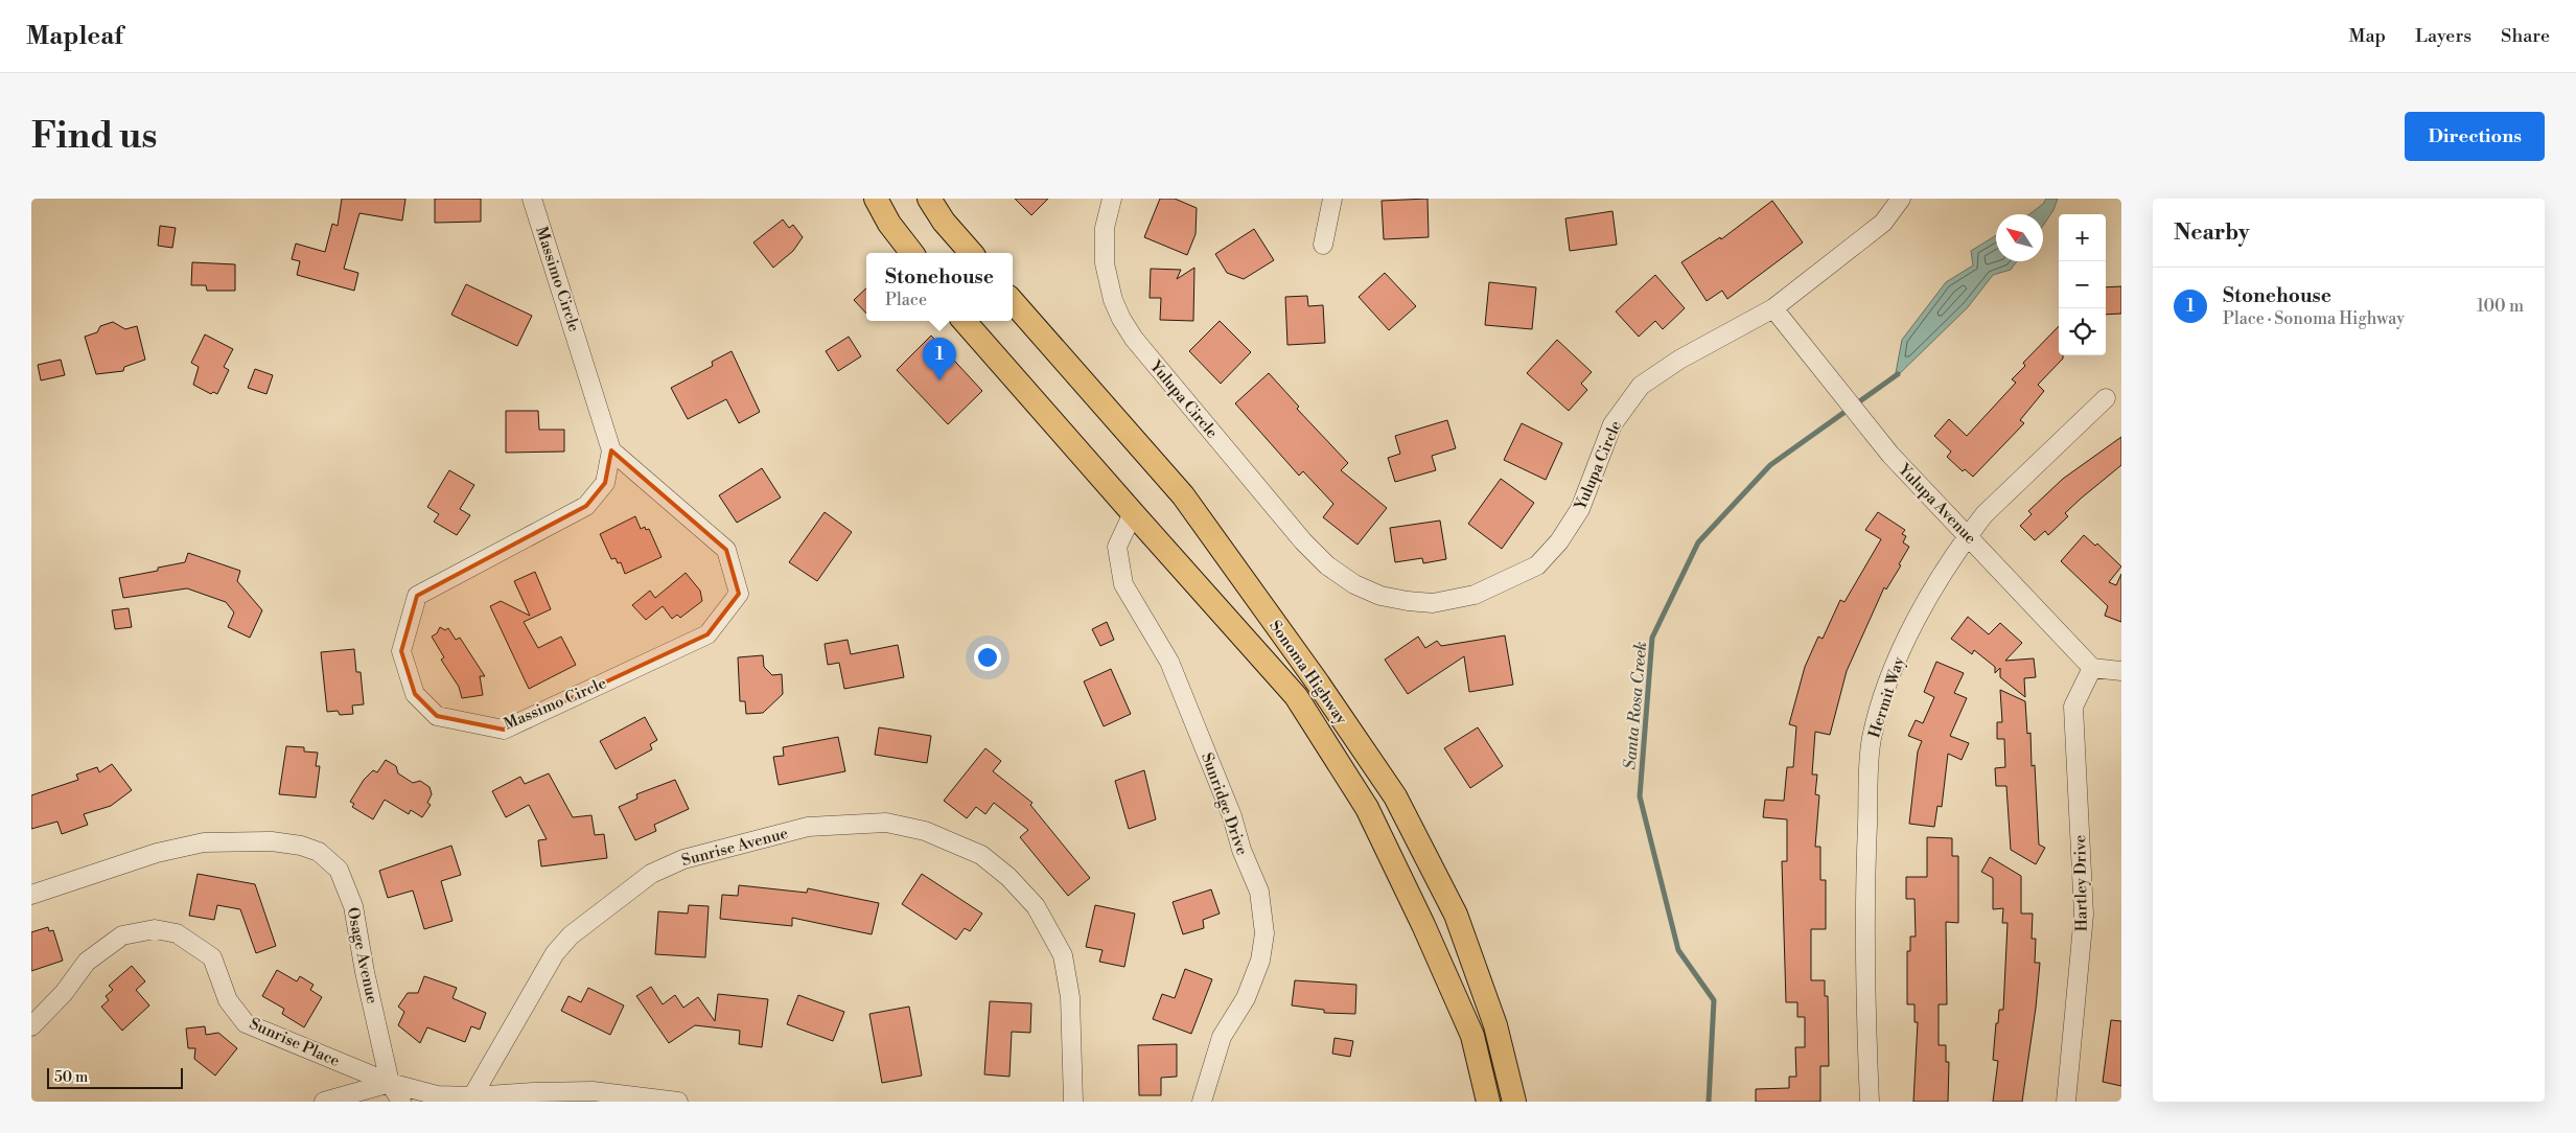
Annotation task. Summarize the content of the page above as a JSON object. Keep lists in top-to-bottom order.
{
  "streets": {
    "main road": ["Sonoma Highway"],
    "street": [
      "Massimo Circle",
      "Yulupa Circle",
      "Yulupa Avenue",
      "Hermit Way",
      "Sunridge Drive",
      "Sunrise Avenue",
      "Hartley Drive",
      "Osage Avenue",
      "Sunrise Place"
    ]
  },
  "crossings": [
    ["Yulupa Circle", "Yulupa Avenue"],
    ["Yulupa Avenue", "Hermit Way"],
    ["Yulupa Avenue", "Hartley Drive"],
    ["Sonoma Highway", "Sunridge Drive"],
    ["Osage Avenue", "Sunrise Place"]
  ],
  "water": ["Santa Rosa Creek"],
  "scale_bar": "50 m",
  "north": "top left",
  "page": {
    "header": "Mapleaf",
    "nav": ["Map", "Layers", "Share"],
    "buttons": "Directions",
    "title": "Find us",
    "heading": "Nearby",
    "map_buttons": ["+", "−"],
    "popup": ["Stonehouse", "Place"],
    "list": [
      {
        "mark": "1",
        "name": "Stonehouse",
        "note": "Place · Sonoma Highway",
        "value": "100 m"
      }
    ],
    "pins": "1",
    "scale": "50 m"
  }
}
